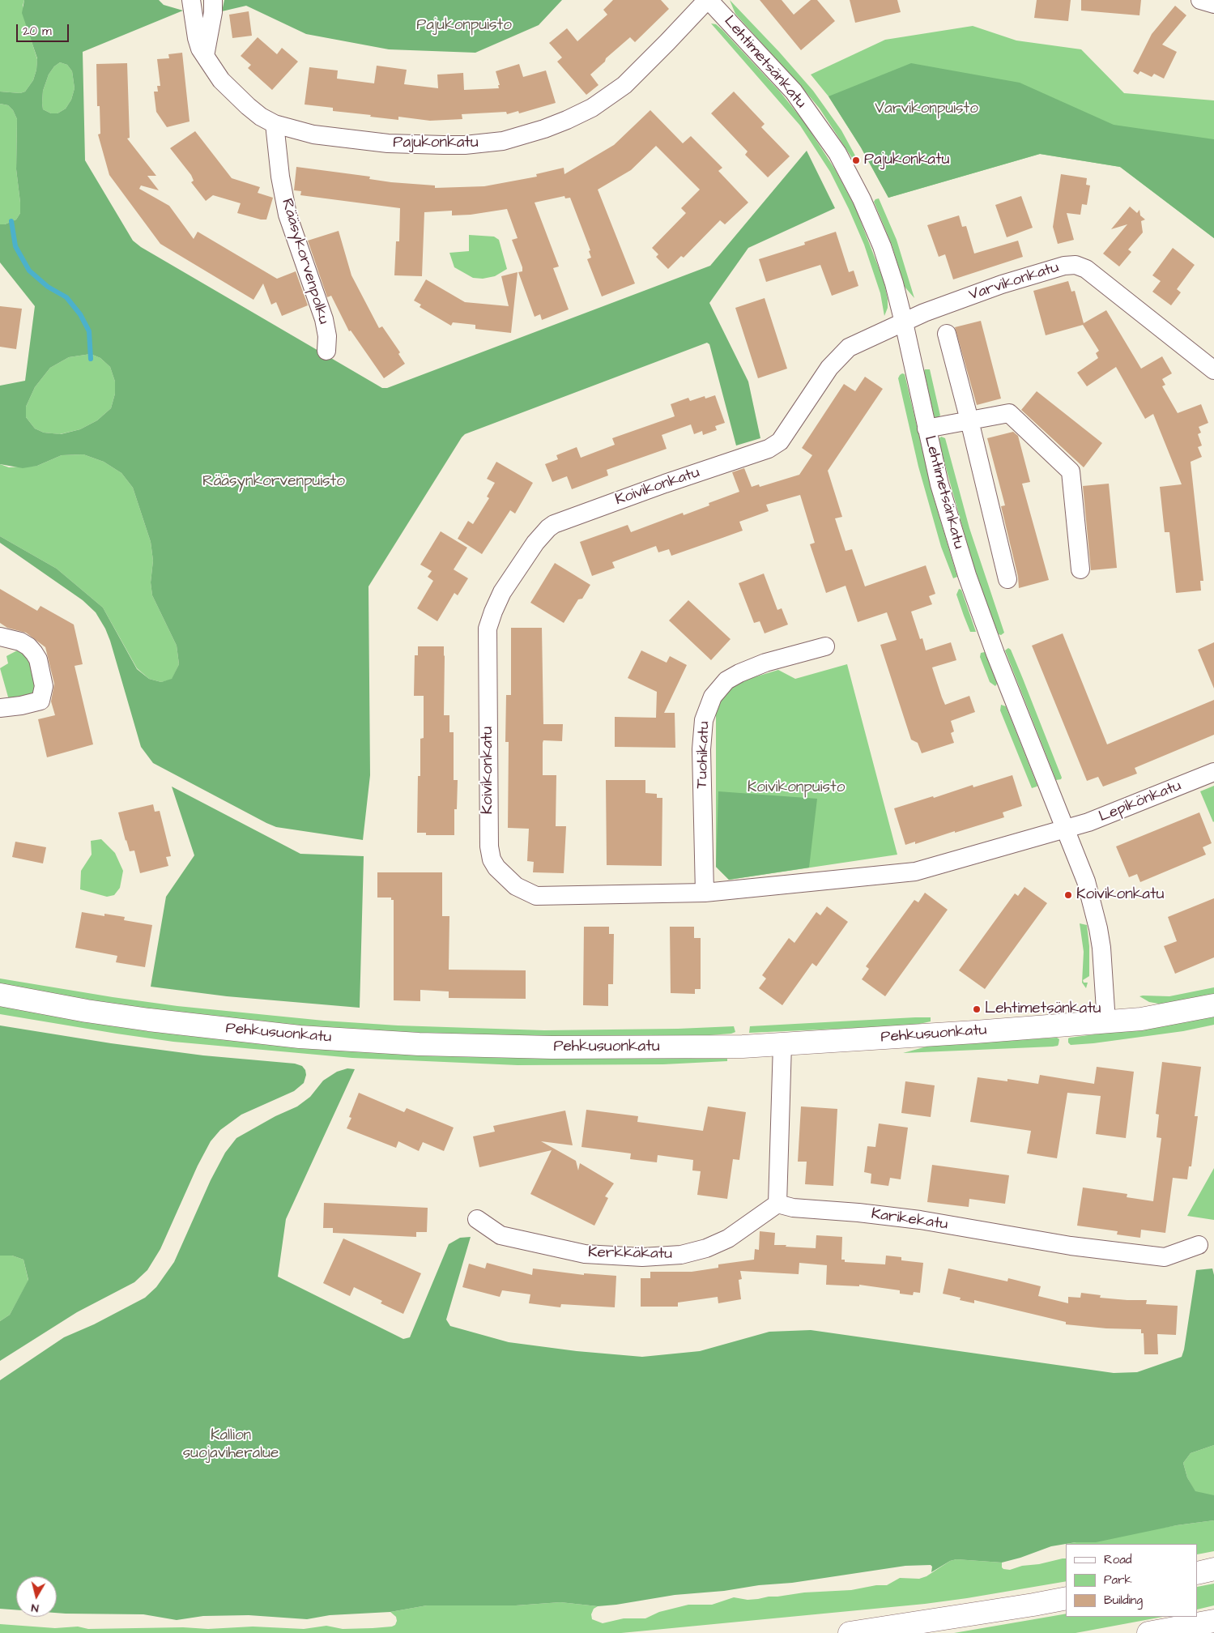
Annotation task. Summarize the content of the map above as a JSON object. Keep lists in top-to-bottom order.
{
  "streets": {
    "main road": ["Pehkusuonkatu"],
    "street": [
      "Lehtimetsänkatu",
      "Pajukonkatu",
      "Rääsykorvenpolku",
      "Varvikonkatu",
      "Koivikonkatu",
      "Tuohikatu",
      "Lepikönkatu",
      "Karikekatu",
      "Kerkkäkatu"
    ]
  },
  "crossings": [
    ["Lehtimetsänkatu", "Pajukonkatu"],
    ["Lehtimetsänkatu", "Varvikonkatu"],
    ["Lehtimetsänkatu", "Koivikonkatu"],
    ["Lehtimetsänkatu", "Lepikönkatu"],
    ["Lehtimetsänkatu", "Pehkusuonkatu"],
    ["Pajukonkatu", "Rääsykorvenpolku"],
    ["Varvikonkatu", "Koivikonkatu"],
    ["Koivikonkatu", "Tuohikatu"],
    ["Koivikonkatu", "Lepikönkatu"],
    ["Karikekatu", "Kerkkäkatu"]
  ],
  "parks": [
    "Pajukonpuisto",
    "Varvikonpuisto",
    "Rääsynkorvenpuisto",
    "Koivikonpuisto",
    "Kallion suojaviheralue"
  ],
  "places": ["Pajukonkatu", "Koivikonkatu", "Lehtimetsänkatu"],
  "legend": ["Road", "Park", "Building"],
  "scale_bar": "20 m",
  "north": "bottom"
}
